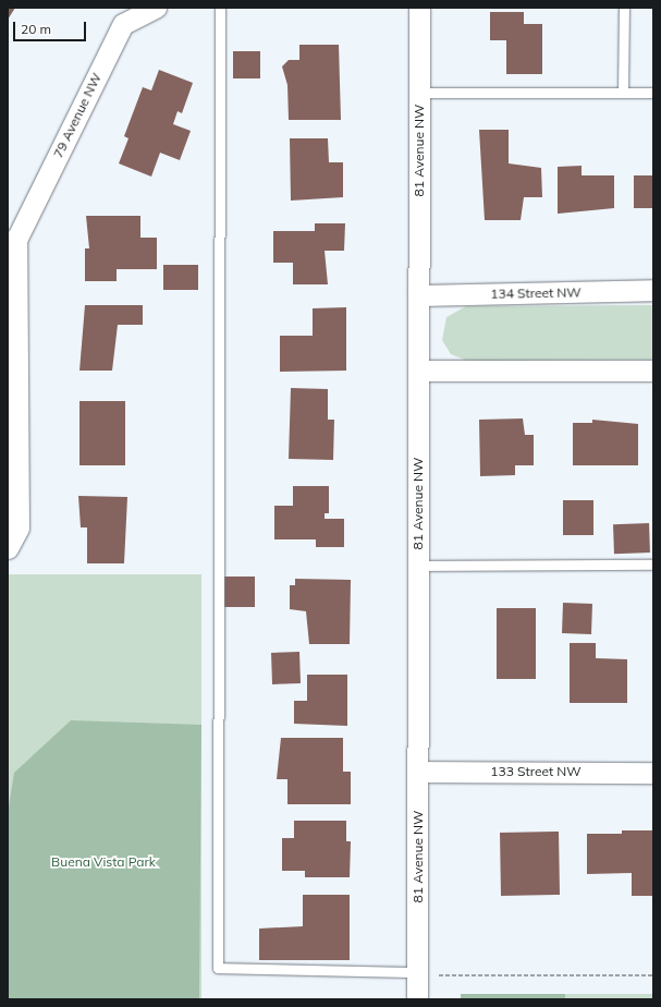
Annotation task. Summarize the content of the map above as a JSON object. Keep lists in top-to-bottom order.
{
  "streets": {
    "street": [
      "79 Avenue NW",
      "81 Avenue NW",
      "134 Street NW",
      "133 Street NW"
    ]
  },
  "crossings": [
    ["81 Avenue NW", "134 Street NW"],
    ["81 Avenue NW", "133 Street NW"]
  ],
  "parks": ["Buena Vista Park"],
  "scale_bar": "20 m"
}
